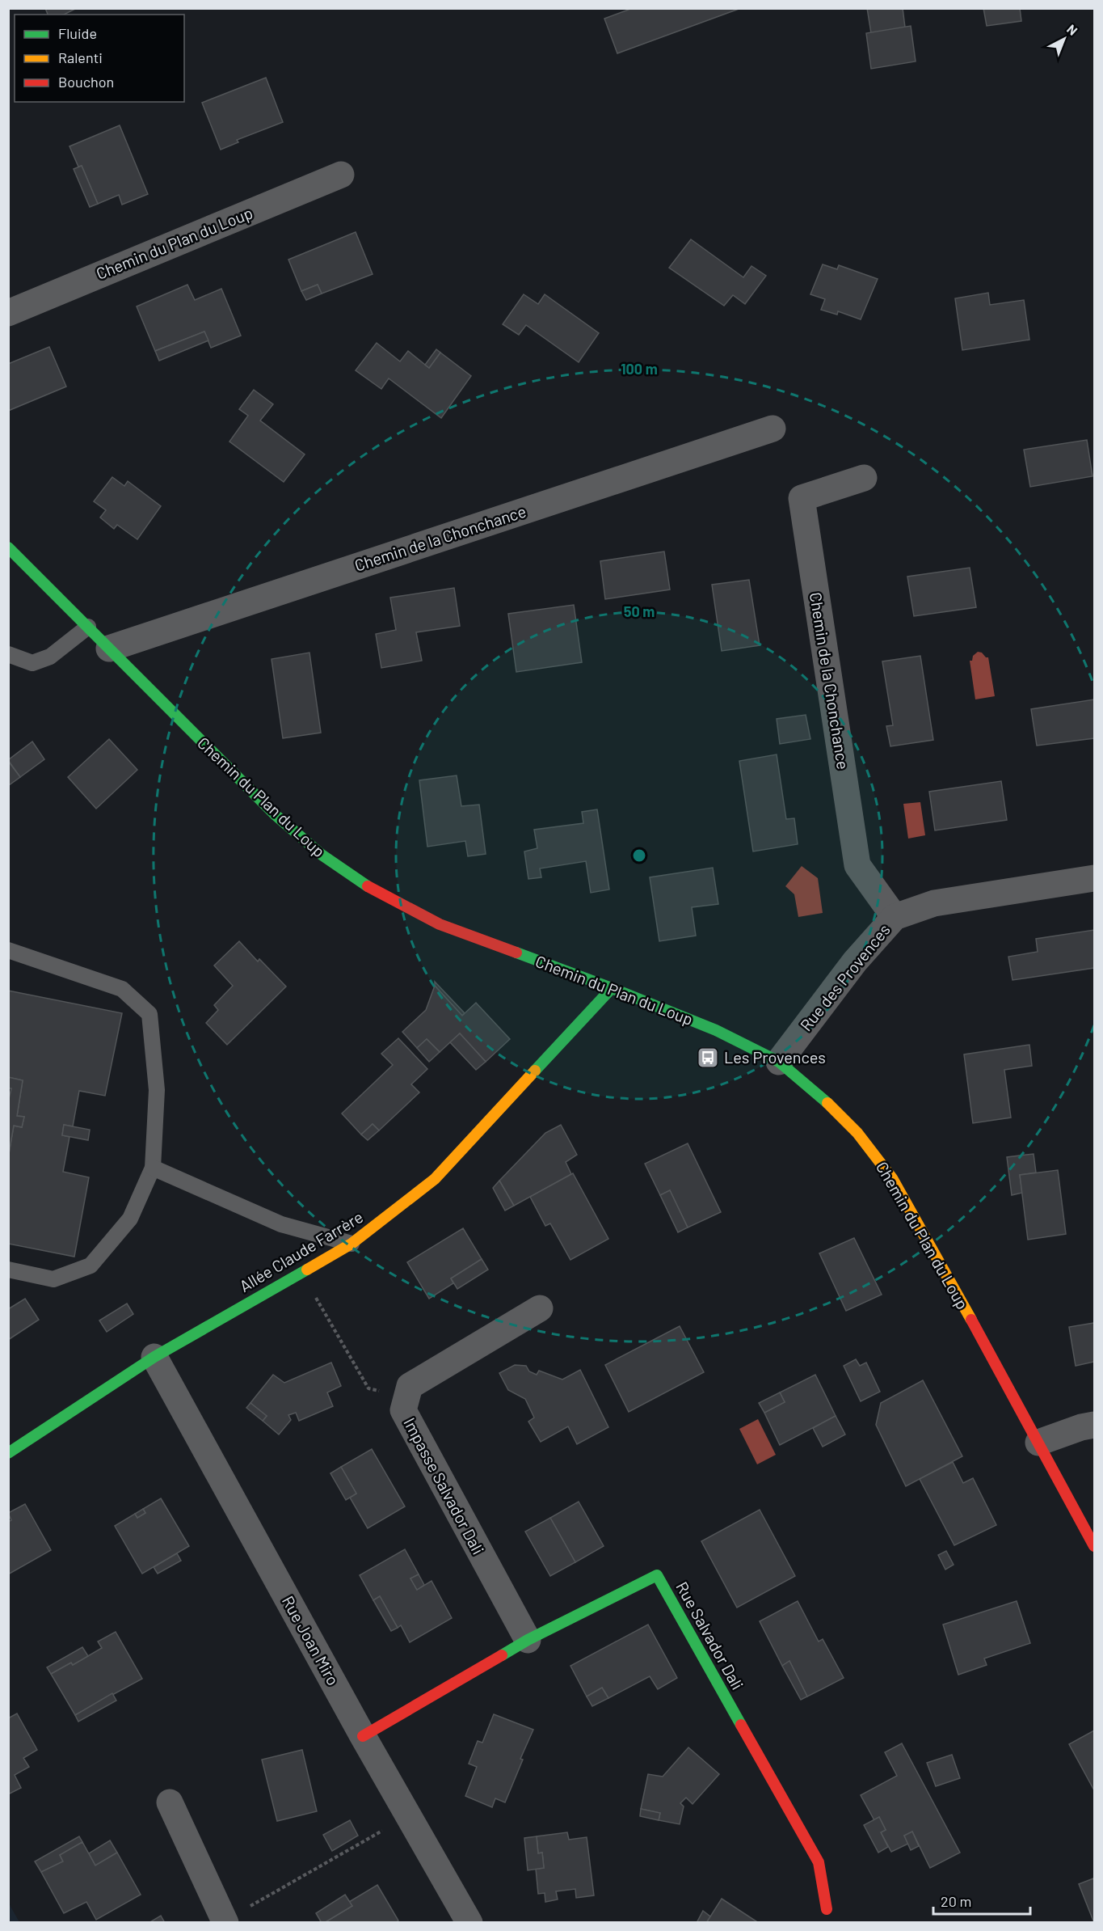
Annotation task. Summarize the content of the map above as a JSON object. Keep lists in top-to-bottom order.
{
  "streets": {
    "street": [
      "Chemin du Plan du Loup",
      "Chemin de la Chonchance",
      "Rue des Provences",
      "Allée Claude Farrère",
      "Impasse Salvador Dali",
      "Rue Salvador Dali",
      "Rue Joan Miro"
    ]
  },
  "crossings": [
    ["Chemin du Plan du Loup", "Chemin de la Chonchance"],
    ["Chemin du Plan du Loup", "Rue des Provences"],
    ["Chemin du Plan du Loup", "Allée Claude Farrère"],
    ["Chemin de la Chonchance", "Rue des Provences"],
    ["Allée Claude Farrère", "Rue Joan Miro"],
    ["Impasse Salvador Dali", "Rue Salvador Dali"],
    ["Rue Salvador Dali", "Rue Joan Miro"]
  ],
  "places": {
    "bus stop": ["Les Provences"]
  },
  "legend": ["Fluide", "Ralenti", "Bouchon"],
  "scale_bar": "20 m",
  "north": "top right",
  "rings": ["100 m", "50 m"]
}
